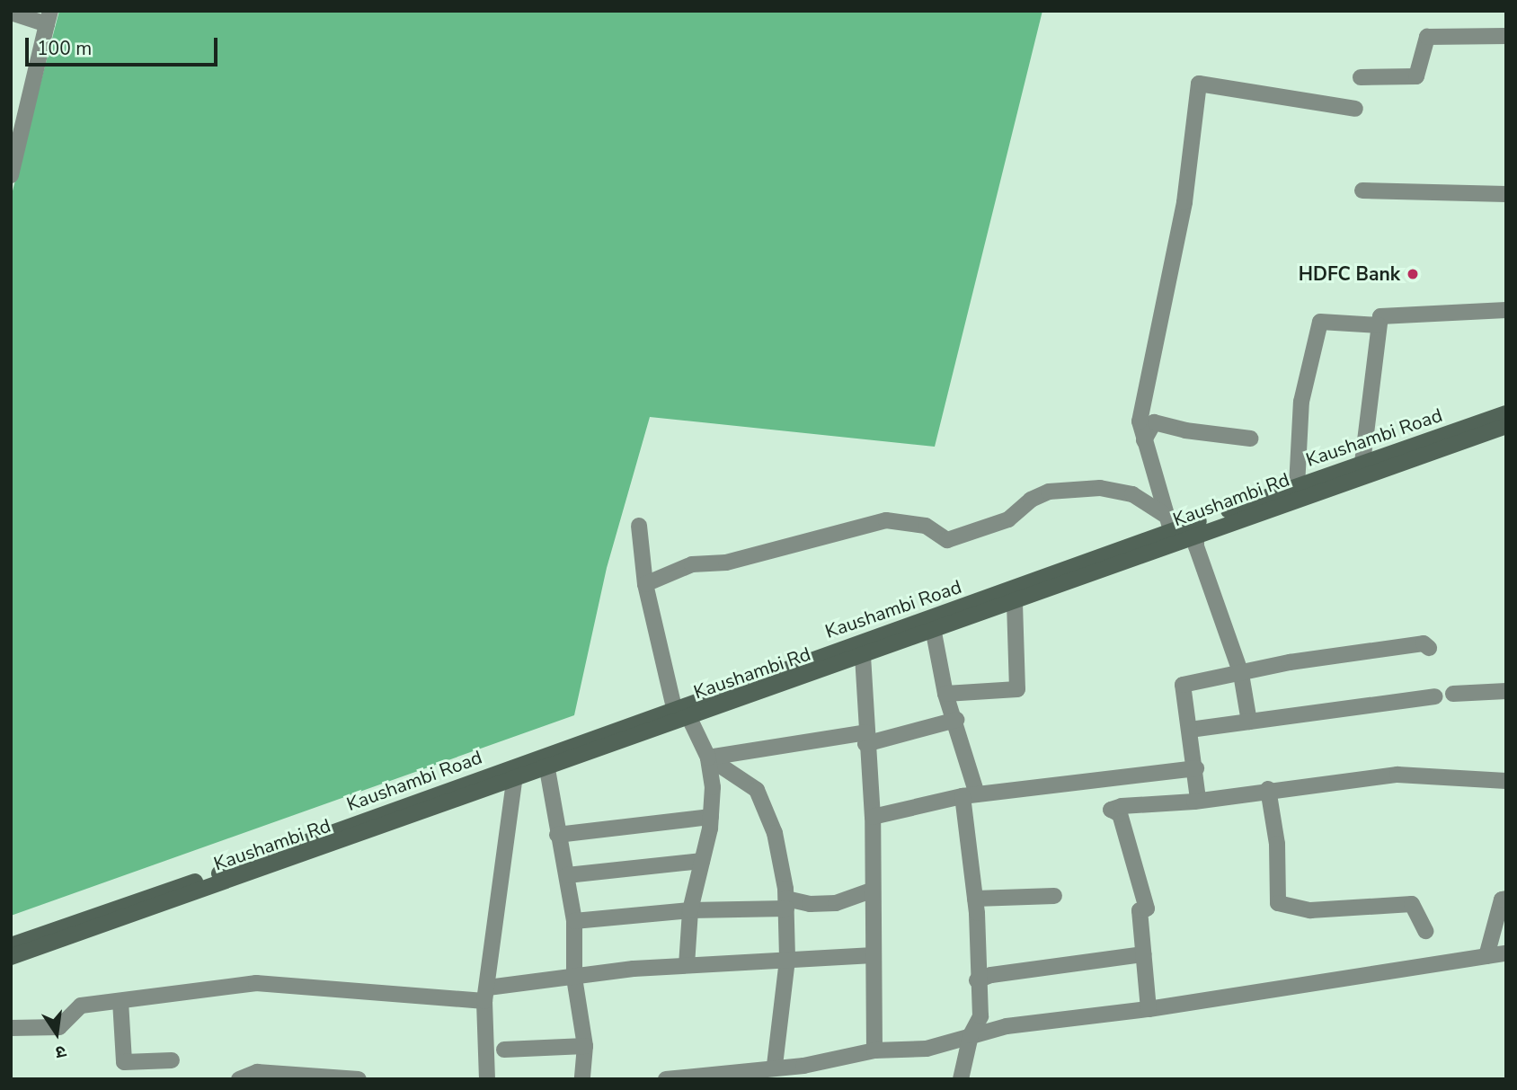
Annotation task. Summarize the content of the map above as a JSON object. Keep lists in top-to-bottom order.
{
  "streets": {
    "main road": ["Kaushambi Road", "Kaushambi Rd"]
  },
  "crossings": [
    ["Kaushambi Road", "Kaushambi Rd"]
  ],
  "places": ["HDFC Bank"],
  "scale_bar": "100 m",
  "north": "bottom"
}
